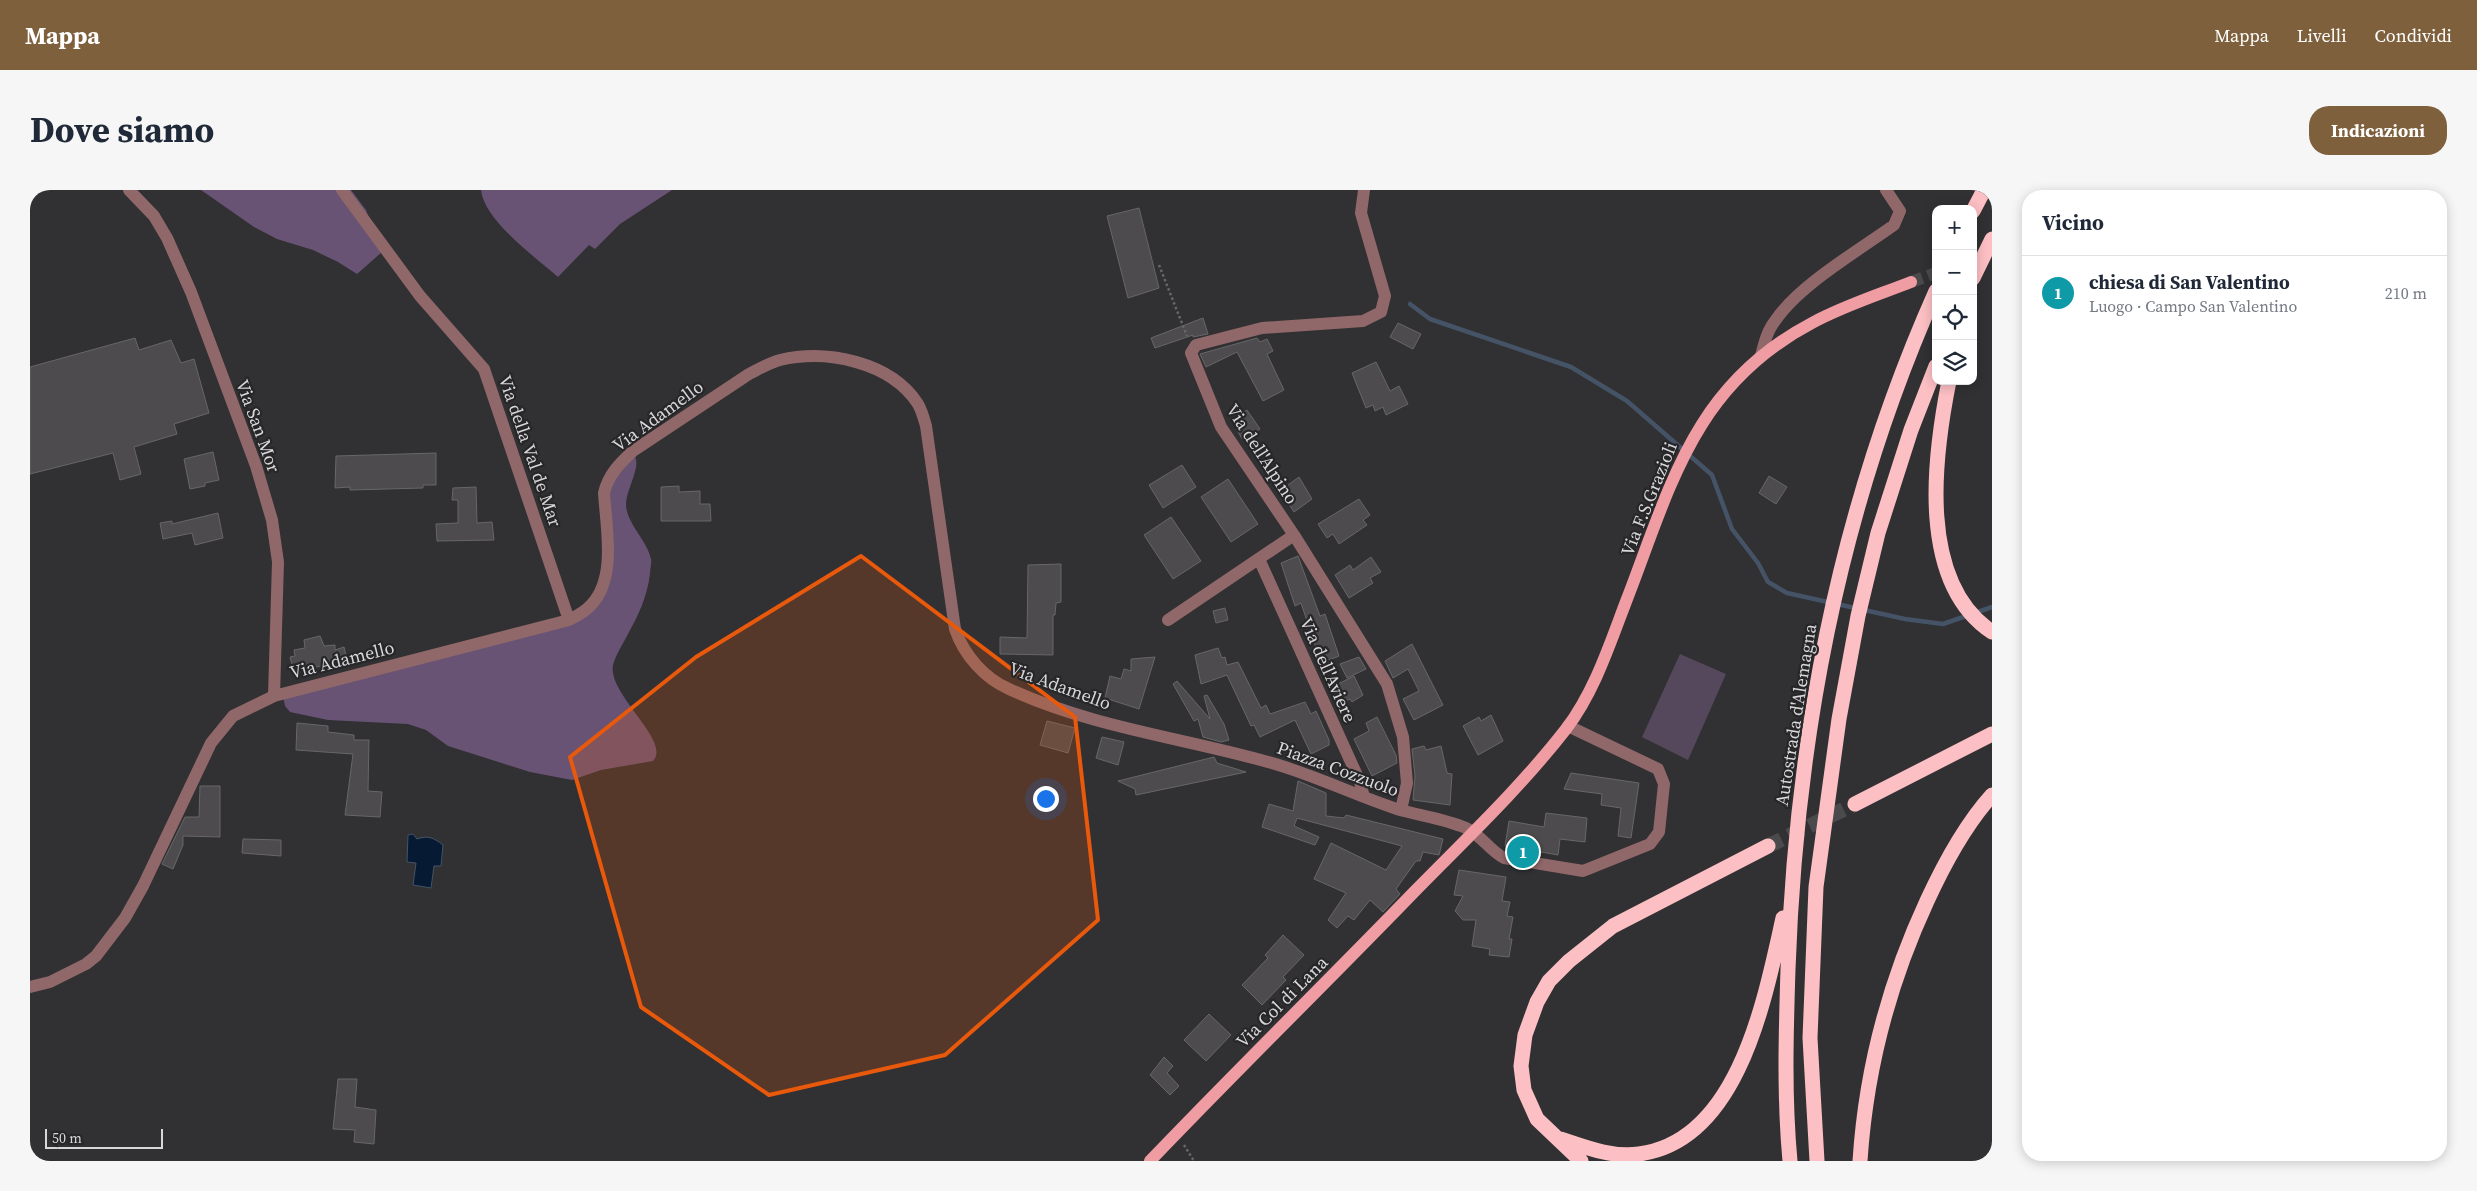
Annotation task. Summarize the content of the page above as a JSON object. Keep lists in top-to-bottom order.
{
  "streets": {
    "highway": ["Autostrada d'Alemagna"],
    "main road": ["Via F.S.Grazioli", "Via Col di Lana"],
    "street": [
      "Via Adamello",
      "Via San Mor",
      "Via della Val de Mar",
      "Via dell'Alpino",
      "Via dell'Aviere",
      "Piazza Cozzuolo"
    ]
  },
  "crossings": [
    ["Via Adamello", "Via San Mor"],
    ["Via Adamello", "Via della Val de Mar"],
    ["Via Adamello", "Piazza Cozzuolo"],
    ["Via dell'Alpino", "Piazza Cozzuolo"],
    ["Via F.S.Grazioli", "Piazza Cozzuolo"],
    ["Via F.S.Grazioli", "Via Col di Lana"],
    ["Via dell'Aviere", "Piazza Cozzuolo"],
    ["Piazza Cozzuolo", "Via Col di Lana"]
  ],
  "scale_bar": "50 m",
  "page": {
    "header": "Mappa",
    "nav": ["Mappa", "Livelli", "Condividi"],
    "title": "Dove siamo",
    "buttons": "Indicazioni",
    "heading": "Vicino",
    "map_buttons": ["+", "−"],
    "list": [
      {
        "mark": "1",
        "name": "chiesa di San Valentino",
        "note": "Luogo · Campo San Valentino",
        "value": "210 m"
      }
    ],
    "pins": "1",
    "scale": "50 m"
  }
}
